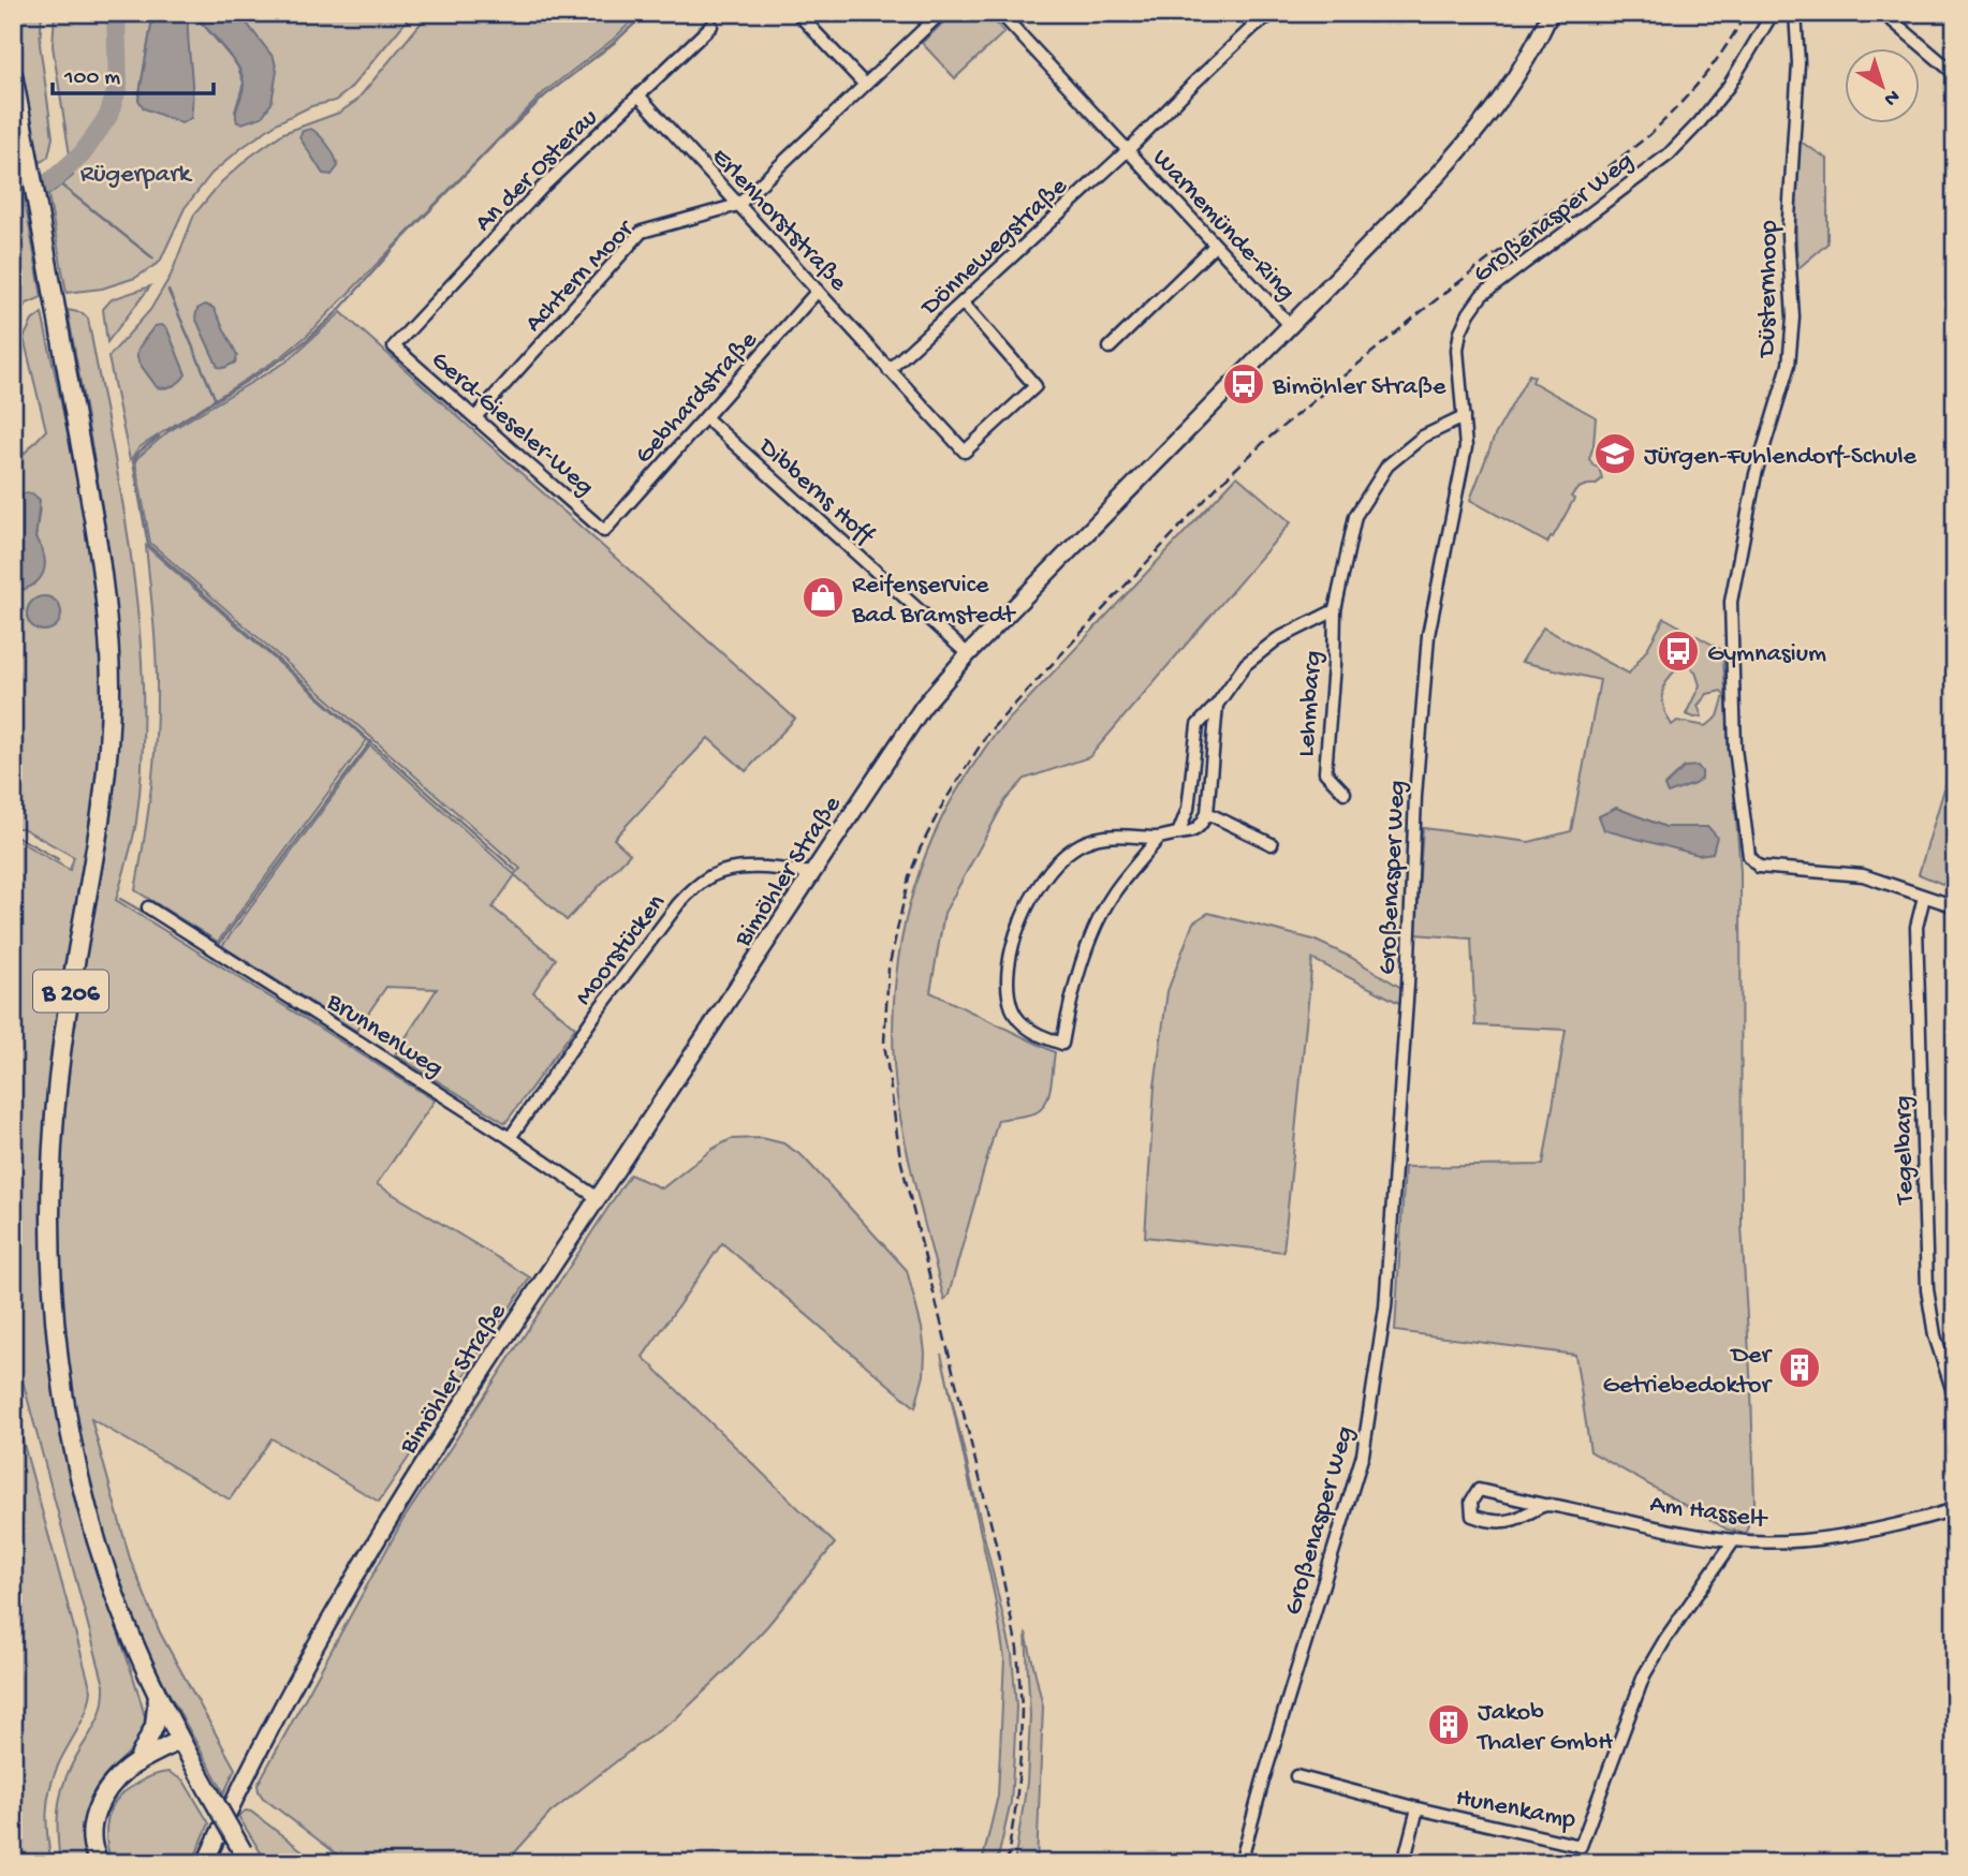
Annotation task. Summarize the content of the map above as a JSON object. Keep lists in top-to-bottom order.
{
  "streets": {
    "main road": ["B 206"],
    "street": [
      "An der Osterau",
      "Großenasper Weg",
      "Erlenhorststraße",
      "Warnemünde-Ring",
      "Dönnewegstraße",
      "Achtern Moor",
      "Düsternhoop",
      "Gebhardstraße",
      "Gerd-Gieseler-Weg",
      "Dibberns Hoff",
      "Lehmbarg",
      "Bimöhler Straße",
      "Moorstücken",
      "Brunnenweg",
      "Tegelbarg",
      "Am Hasselt",
      "Hunenkamp"
    ]
  },
  "crossings": [
    ["An der Osterau", "Erlenhorststraße"],
    ["An der Osterau", "Gerd-Gieseler-Weg"],
    ["Großenasper Weg", "Lehmbarg"],
    ["Erlenhorststraße", "Dönnewegstraße"],
    ["Erlenhorststraße", "Achtern Moor"],
    ["Erlenhorststraße", "Gebhardstraße"],
    ["Warnemünde-Ring", "Dönnewegstraße"],
    ["Warnemünde-Ring", "Bimöhler Straße"],
    ["Achtern Moor", "Gerd-Gieseler-Weg"],
    ["Düsternhoop", "Tegelbarg"],
    ["Gebhardstraße", "Gerd-Gieseler-Weg"],
    ["Gebhardstraße", "Dibberns Hoff"],
    ["Dibberns Hoff", "Bimöhler Straße"],
    ["Bimöhler Straße", "Moorstücken"],
    ["Bimöhler Straße", "Brunnenweg"],
    ["Moorstücken", "Brunnenweg"],
    ["Am Hasselt", "Hunenkamp"]
  ],
  "parks": ["Rügerpark"],
  "places": {
    "bus stop": ["Bimöhler Straße", "Gymnasium"],
    "school or university": ["Jürgen-Fuhlendorf-Schule"],
    "shop": ["Reifenservice Bad Bramstedt"],
    "building": ["Der Getriebedoktor", "Jakob Thaler GmbH"]
  },
  "scale_bar": "100 m",
  "north": "bottom right"
}
